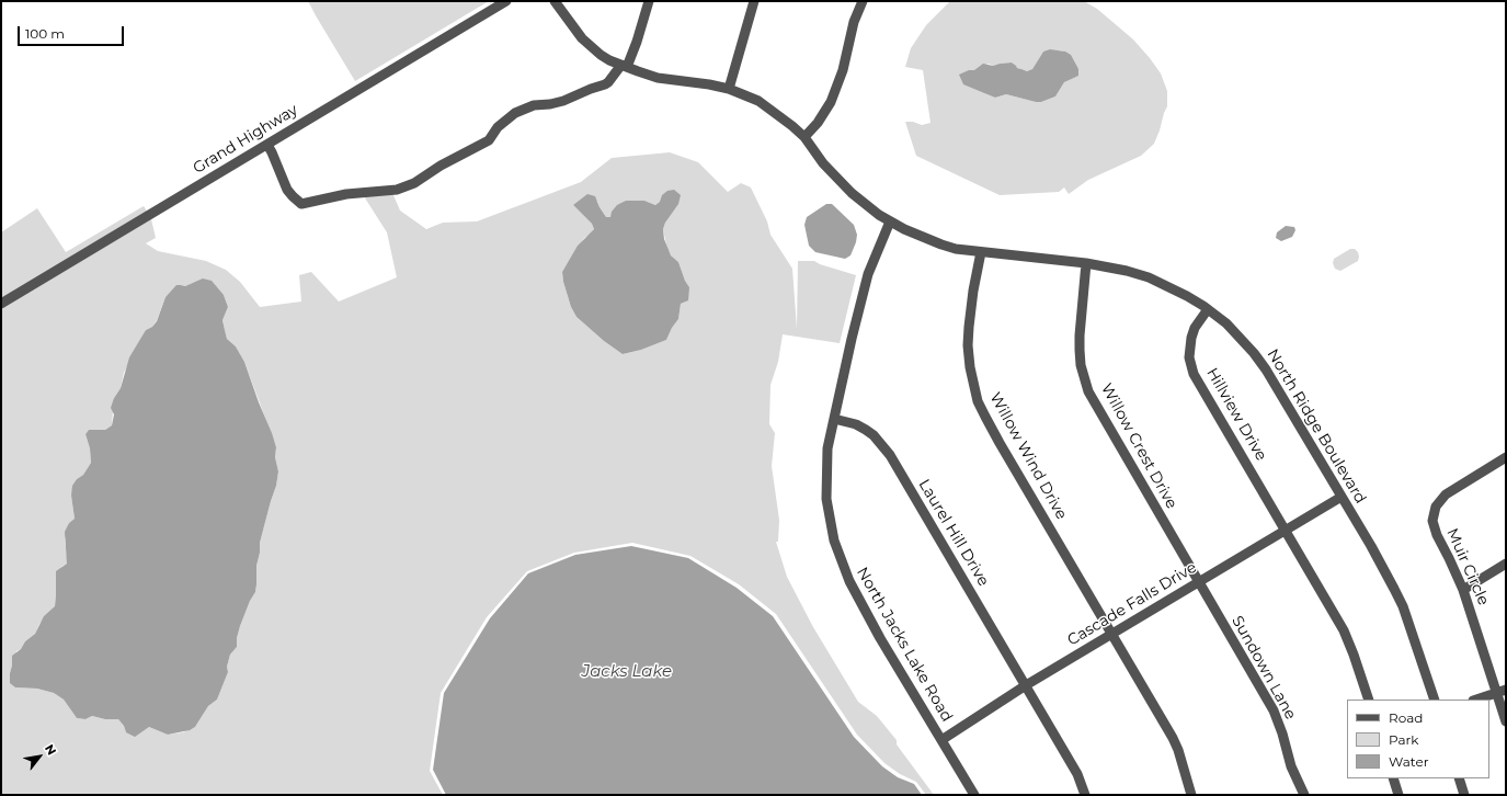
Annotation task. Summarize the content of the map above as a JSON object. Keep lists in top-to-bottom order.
{
  "streets": {
    "street": [
      "Grand Highway",
      "Hillview Drive",
      "North Ridge Boulevard",
      "Willow Crest Drive",
      "Willow Wind Drive",
      "Laurel Hill Drive",
      "Muir Circle",
      "Cascade Falls Drive",
      "North Jacks Lake Road",
      "Sundown Lane"
    ]
  },
  "crossings": [
    ["Hillview Drive", "North Ridge Boulevard"],
    ["Hillview Drive", "Cascade Falls Drive"],
    ["North Ridge Boulevard", "Willow Crest Drive"],
    ["North Ridge Boulevard", "Willow Wind Drive"],
    ["North Ridge Boulevard", "Cascade Falls Drive"],
    ["North Ridge Boulevard", "North Jacks Lake Road"],
    ["Willow Crest Drive", "Cascade Falls Drive"],
    ["Willow Crest Drive", "Sundown Lane"],
    ["Willow Wind Drive", "Cascade Falls Drive"],
    ["Laurel Hill Drive", "Cascade Falls Drive"],
    ["Laurel Hill Drive", "North Jacks Lake Road"],
    ["Cascade Falls Drive", "North Jacks Lake Road"],
    ["Cascade Falls Drive", "Sundown Lane"]
  ],
  "water": ["Jacks Lake"],
  "legend": ["Road", "Park", "Water"],
  "scale_bar": "100 m",
  "north": "top right"
}
